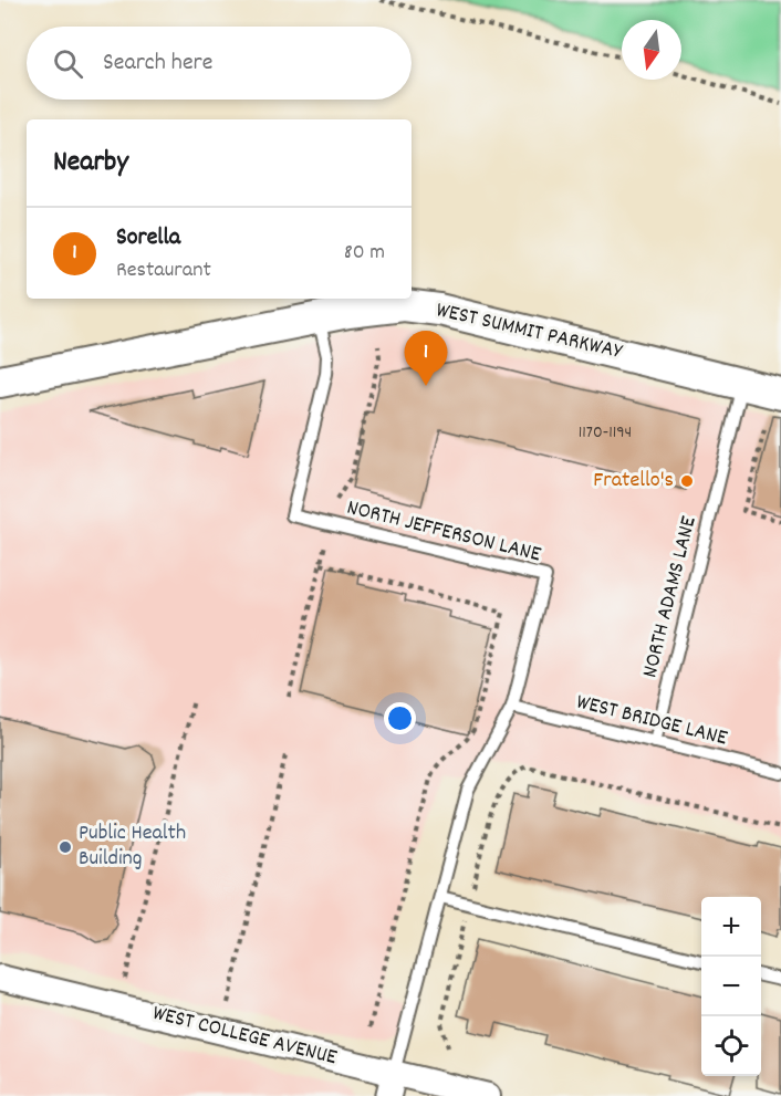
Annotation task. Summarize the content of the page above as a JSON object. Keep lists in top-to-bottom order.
{
  "streets": {
    "street": ["WEST SUMMIT PARKWAY", "WEST COLLEGE AVENUE"],
    "lane": ["NORTH JEFFERSON LANE", "NORTH ADAMS LANE", "WEST BRIDGE LANE"]
  },
  "crossings": [
    ["WEST SUMMIT PARKWAY", "NORTH JEFFERSON LANE"],
    ["WEST SUMMIT PARKWAY", "NORTH ADAMS LANE"],
    ["NORTH JEFFERSON LANE", "WEST BRIDGE LANE"],
    ["NORTH JEFFERSON LANE", "WEST COLLEGE AVENUE"],
    ["NORTH ADAMS LANE", "WEST BRIDGE LANE"]
  ],
  "places": ["Fratello's", "Public Health Building"],
  "house_numbers": ["1170-1194"],
  "north": "bottom",
  "page": {
    "search": "Search here",
    "heading": "Nearby",
    "list": [
      {
        "mark": "1",
        "name": "Sorella",
        "note": "Restaurant",
        "value": "80 m"
      }
    ],
    "pins": "1",
    "map_buttons": ["+", "−"]
  }
}
